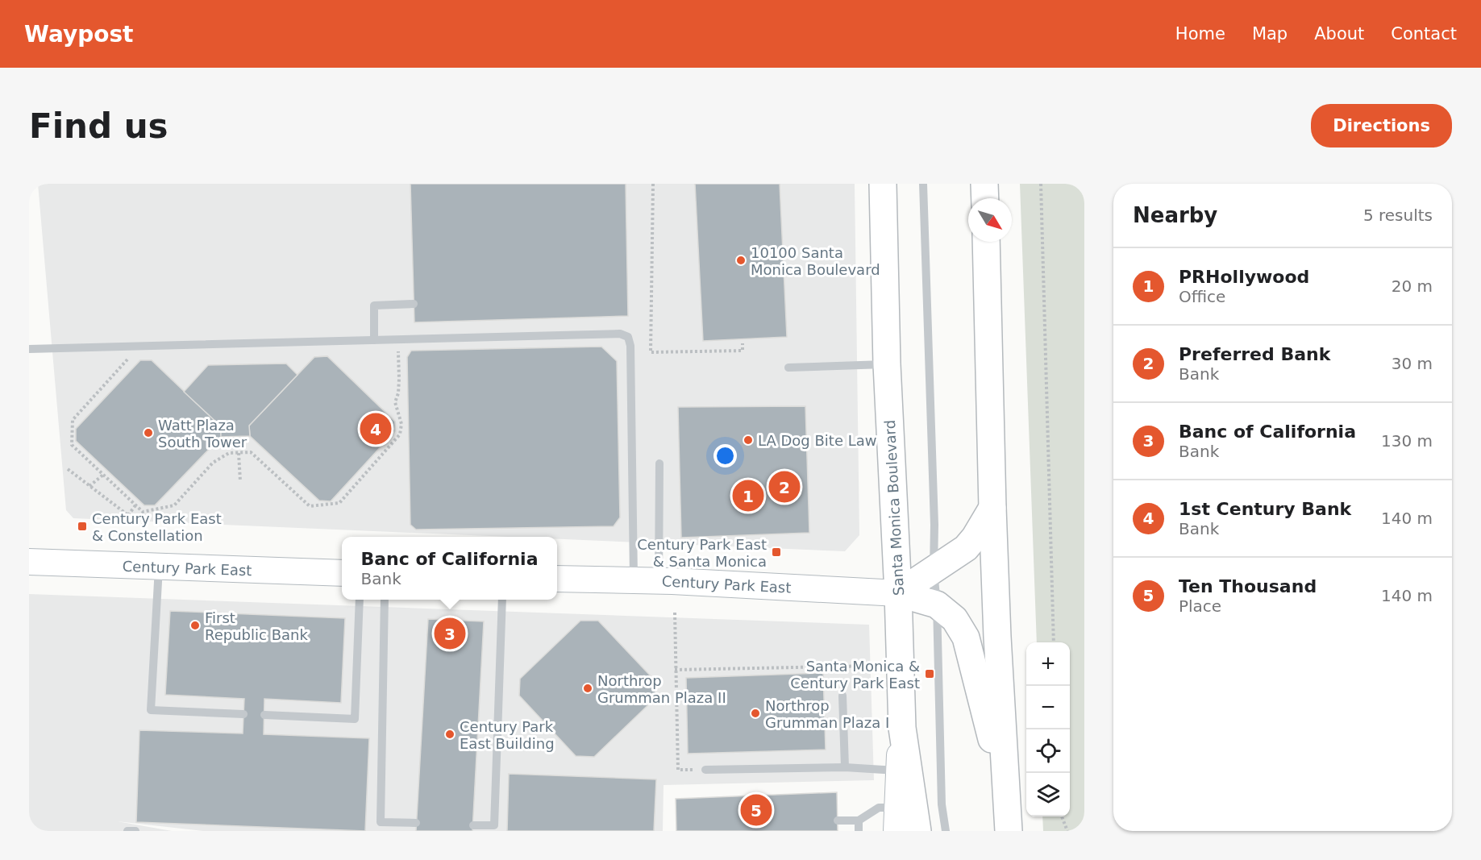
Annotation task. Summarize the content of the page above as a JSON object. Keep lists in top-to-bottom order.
{
  "streets": {
    "main road": ["Santa Monica Boulevard", "Century Park East"]
  },
  "crossings": [
    ["Santa Monica Boulevard", "Century Park East"]
  ],
  "places": {
    "other": [
      "10100 Santa Monica Boulevard",
      "Watt Plaza South Tower",
      "LA Dog Bite Law",
      "First Republic Bank",
      "Northrop Grumman Plaza II",
      "Northrop Grumman Plaza I",
      "Century Park East Building"
    ],
    "transit": ["Century Park East & Constellation", "Century Park East & Santa Monica", "Santa Monica & Century Park East"]
  },
  "north": "bottom right",
  "page": {
    "header": "Waypost",
    "nav": [
      "Home",
      "Map",
      "About",
      "Contact"
    ],
    "buttons": "Directions",
    "title": "Find us",
    "heading": ["Nearby", "5 results"],
    "list": [
      {
        "mark": "1",
        "name": "PRHollywood",
        "note": "Office",
        "value": "20 m"
      },
      {
        "mark": "2",
        "name": "Preferred Bank",
        "note": "Bank",
        "value": "30 m"
      },
      {
        "mark": "3",
        "name": "Banc of California",
        "note": "Bank",
        "value": "130 m"
      },
      {
        "mark": "4",
        "name": "1st Century Bank",
        "note": "Bank",
        "value": "140 m"
      },
      {
        "mark": "5",
        "name": "Ten Thousand",
        "note": "Place",
        "value": "140 m"
      }
    ],
    "pins": [
      "4",
      "2",
      "1",
      "3",
      "5"
    ],
    "popup": ["Banc of California", "Bank"],
    "map_buttons": ["+", "−"]
  }
}
